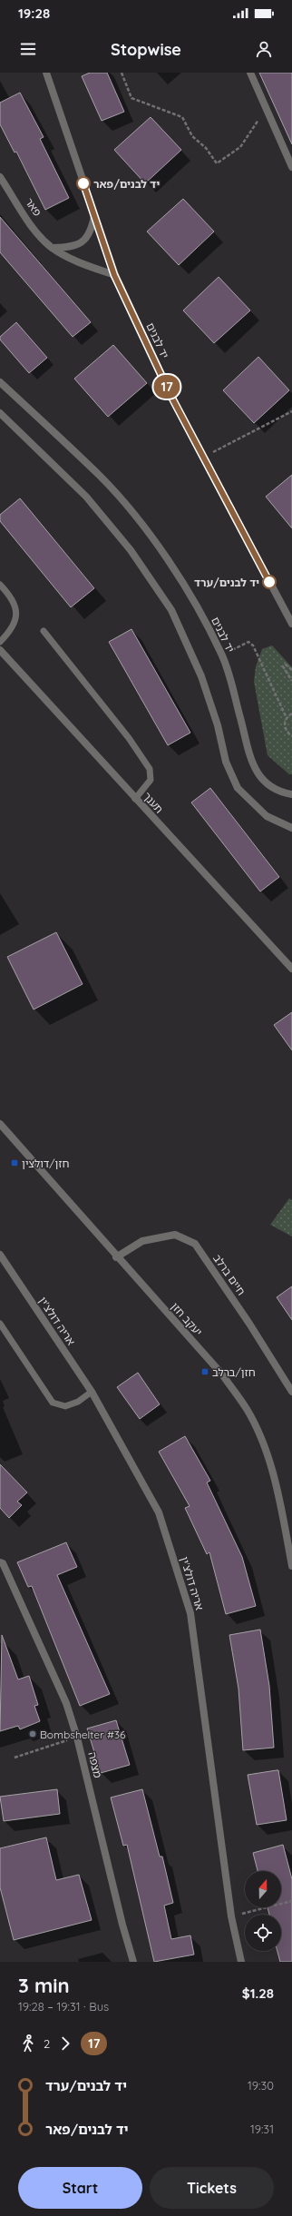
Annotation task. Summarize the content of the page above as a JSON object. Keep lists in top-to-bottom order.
{
  "streets": {
    "street": [
      "פאר",
      "יד לבנים",
      "תענך",
      "חיים ברלב",
      "יעקב חזן",
      "אריה דולצ'ין",
      "מצפה"
    ]
  },
  "crossings": [
    ["פאר", "יד לבנים"],
    ["חיים ברלב", "יעקב חזן"]
  ],
  "places": {
    "other": ["יד לבנים/פאר", "יד לבנים/ערד", "Bombshelter #36"],
    "transit": ["חזן/דולצין", "חזן/ברלב"]
  },
  "lines": ["bus line 17"],
  "north": "top",
  "page": {
    "status": "19:28",
    "header": "Stopwise",
    "on_map": "17",
    "heading": ["3 min", "19:28 – 19:31 · Bus", "$1.28"],
    "legs": ["2", "17"],
    "list": [
      {
        "name": "יד לבנים/ערד",
        "value": "19:30"
      },
      {
        "name": "יד לבנים/פאר",
        "value": "19:31"
      }
    ],
    "buttons": ["Start", "Tickets"]
  }
}
